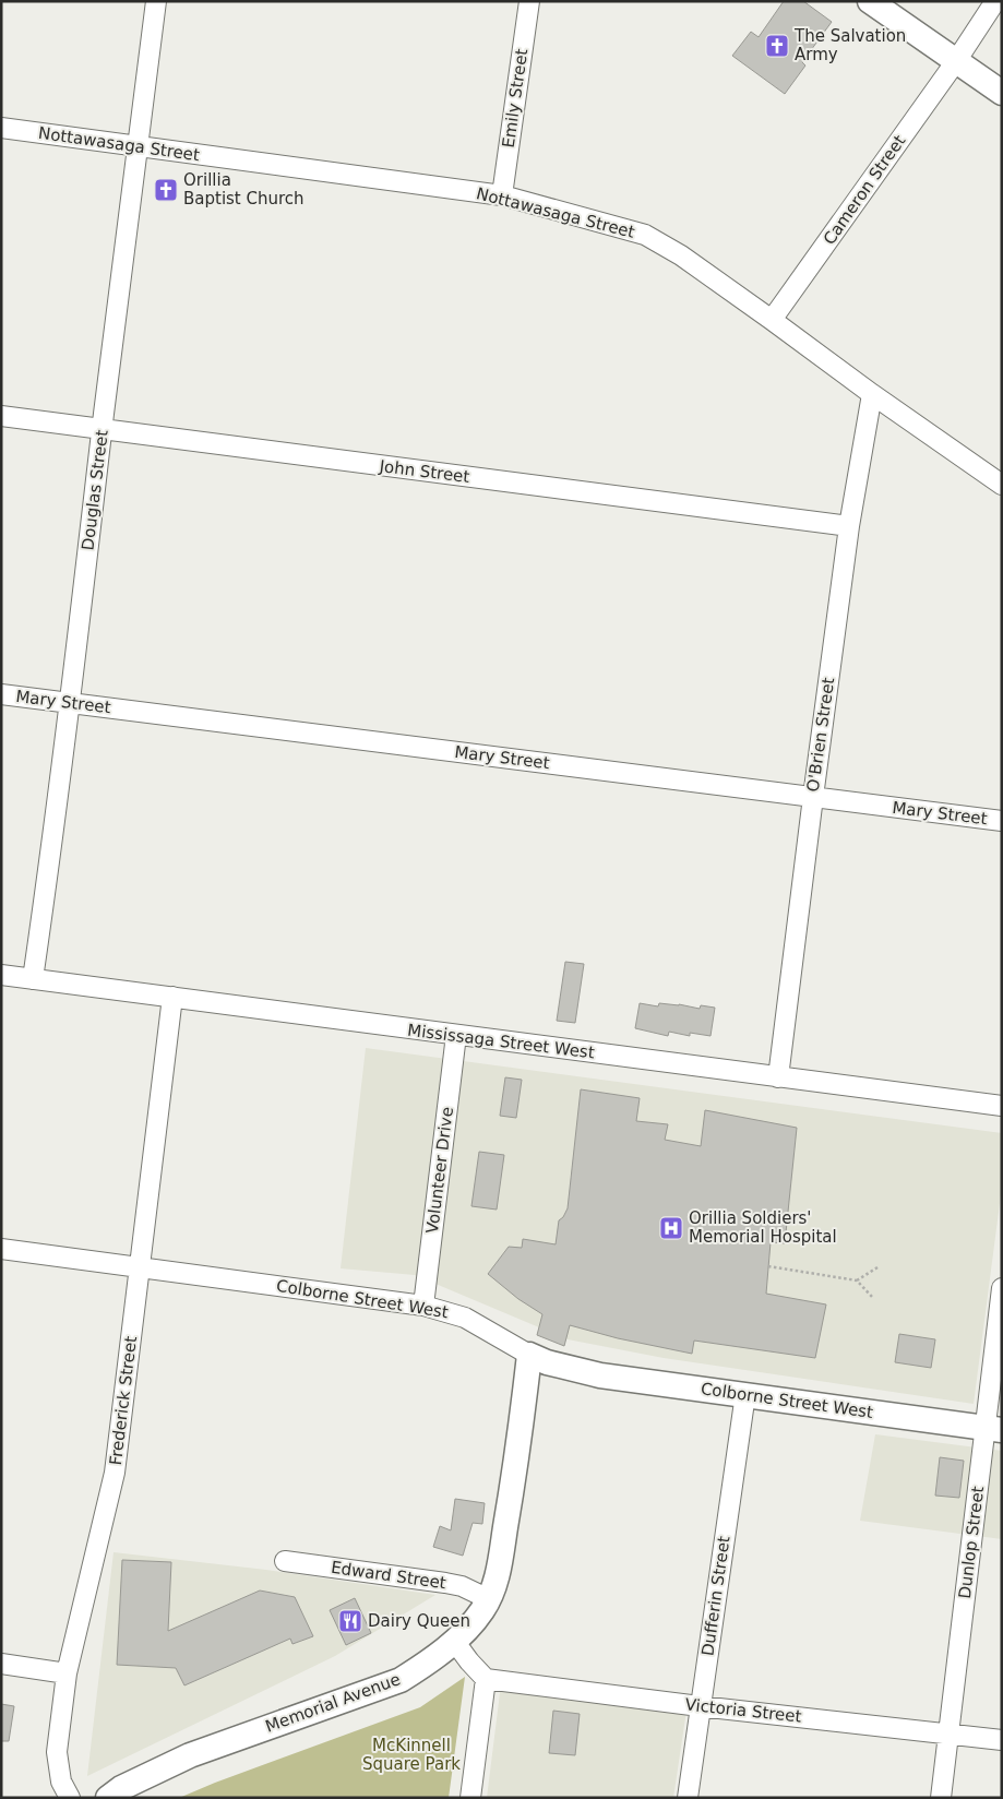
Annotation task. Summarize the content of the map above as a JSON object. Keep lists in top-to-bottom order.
{
  "streets": {
    "main road": ["Colborne Street West", "Memorial Avenue"],
    "street": [
      "Emily Street",
      "Nottawasaga Street",
      "Cameron Street",
      "John Street",
      "Douglas Street",
      "Mary Street",
      "O'Brien Street",
      "Mississaga Street West",
      "Volunteer Drive",
      "Frederick Street",
      "Dunlop Street",
      "Edward Street",
      "Dufferin Street",
      "Victoria Street"
    ]
  },
  "crossings": [
    ["Emily Street", "Nottawasaga Street"],
    ["Nottawasaga Street", "Cameron Street"],
    ["Nottawasaga Street", "Douglas Street"],
    ["Nottawasaga Street", "O'Brien Street"],
    ["John Street", "Douglas Street"],
    ["John Street", "O'Brien Street"],
    ["Douglas Street", "Mary Street"],
    ["Douglas Street", "Mississaga Street West"],
    ["Mary Street", "O'Brien Street"],
    ["O'Brien Street", "Mississaga Street West"],
    ["Mississaga Street West", "Volunteer Drive"],
    ["Mississaga Street West", "Frederick Street"],
    ["Volunteer Drive", "Colborne Street West"],
    ["Colborne Street West", "Frederick Street"],
    ["Colborne Street West", "Dunlop Street"],
    ["Colborne Street West", "Dufferin Street"],
    ["Colborne Street West", "Memorial Avenue"],
    ["Dunlop Street", "Victoria Street"],
    ["Edward Street", "Memorial Avenue"],
    ["Dufferin Street", "Victoria Street"]
  ],
  "parks": ["McKinnell Square Park"],
  "places": {
    "church": ["The Salvation Army", "Orillia Baptist Church"],
    "hospital": ["Orillia Soldiers' Memorial Hospital"],
    "restaurant": ["Dairy Queen"]
  }
}
